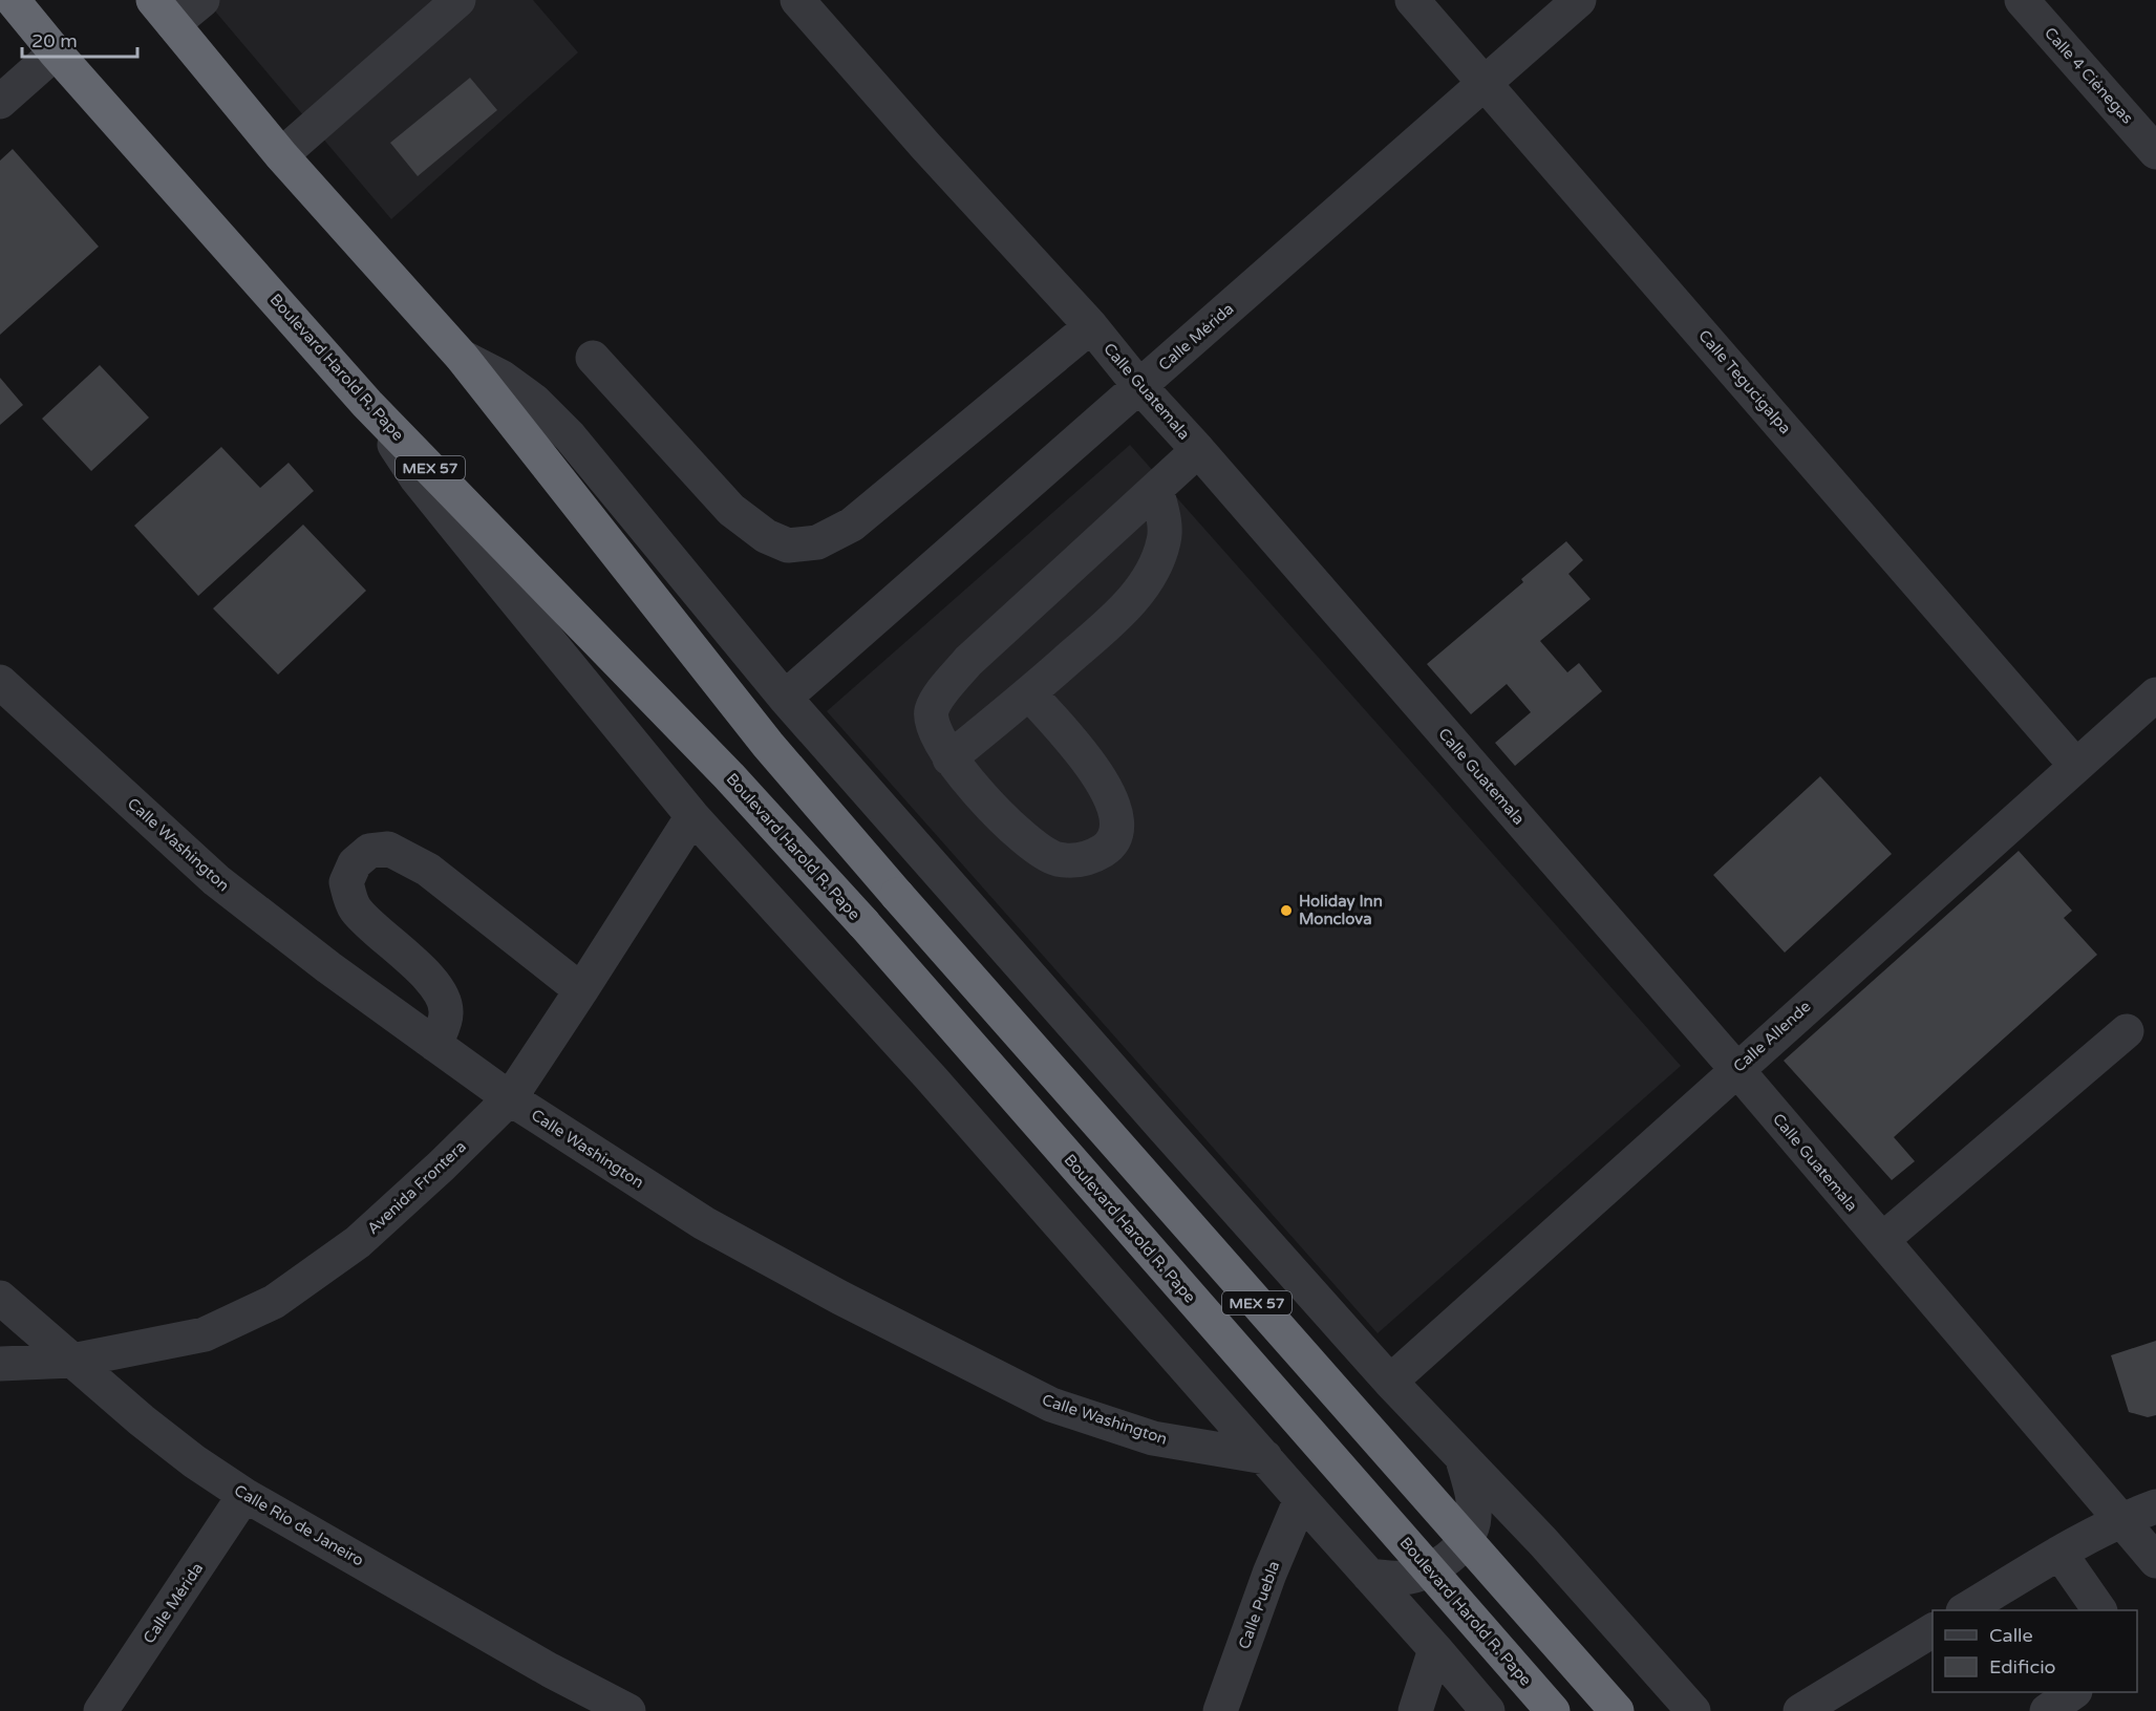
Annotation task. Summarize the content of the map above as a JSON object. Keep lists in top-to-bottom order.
{
  "streets": {
    "highway": ["Boulevard Harold R. Pape", "MEX 57"],
    "street": [
      "Calle 4 Ciénegas",
      "Calle Mérida",
      "Calle Tegucigalpa",
      "Calle Guatemala",
      "Calle Washington",
      "Calle Allende",
      "Avenida Frontera",
      "Calle Río de Janeiro",
      "Calle Puebla"
    ]
  },
  "crossings": [
    ["Calle Mérida", "Calle Tegucigalpa"],
    ["Calle Mérida", "Calle Guatemala"],
    ["Calle Mérida", "Calle Río de Janeiro"],
    ["Calle Tegucigalpa", "Calle Allende"],
    ["Calle Guatemala", "Calle Allende"],
    ["Calle Washington", "Avenida Frontera"],
    ["Avenida Frontera", "Calle Río de Janeiro"]
  ],
  "places": ["Holiday Inn Monclova"],
  "legend": ["Calle", "Edificio"],
  "scale_bar": "20 m"
}
